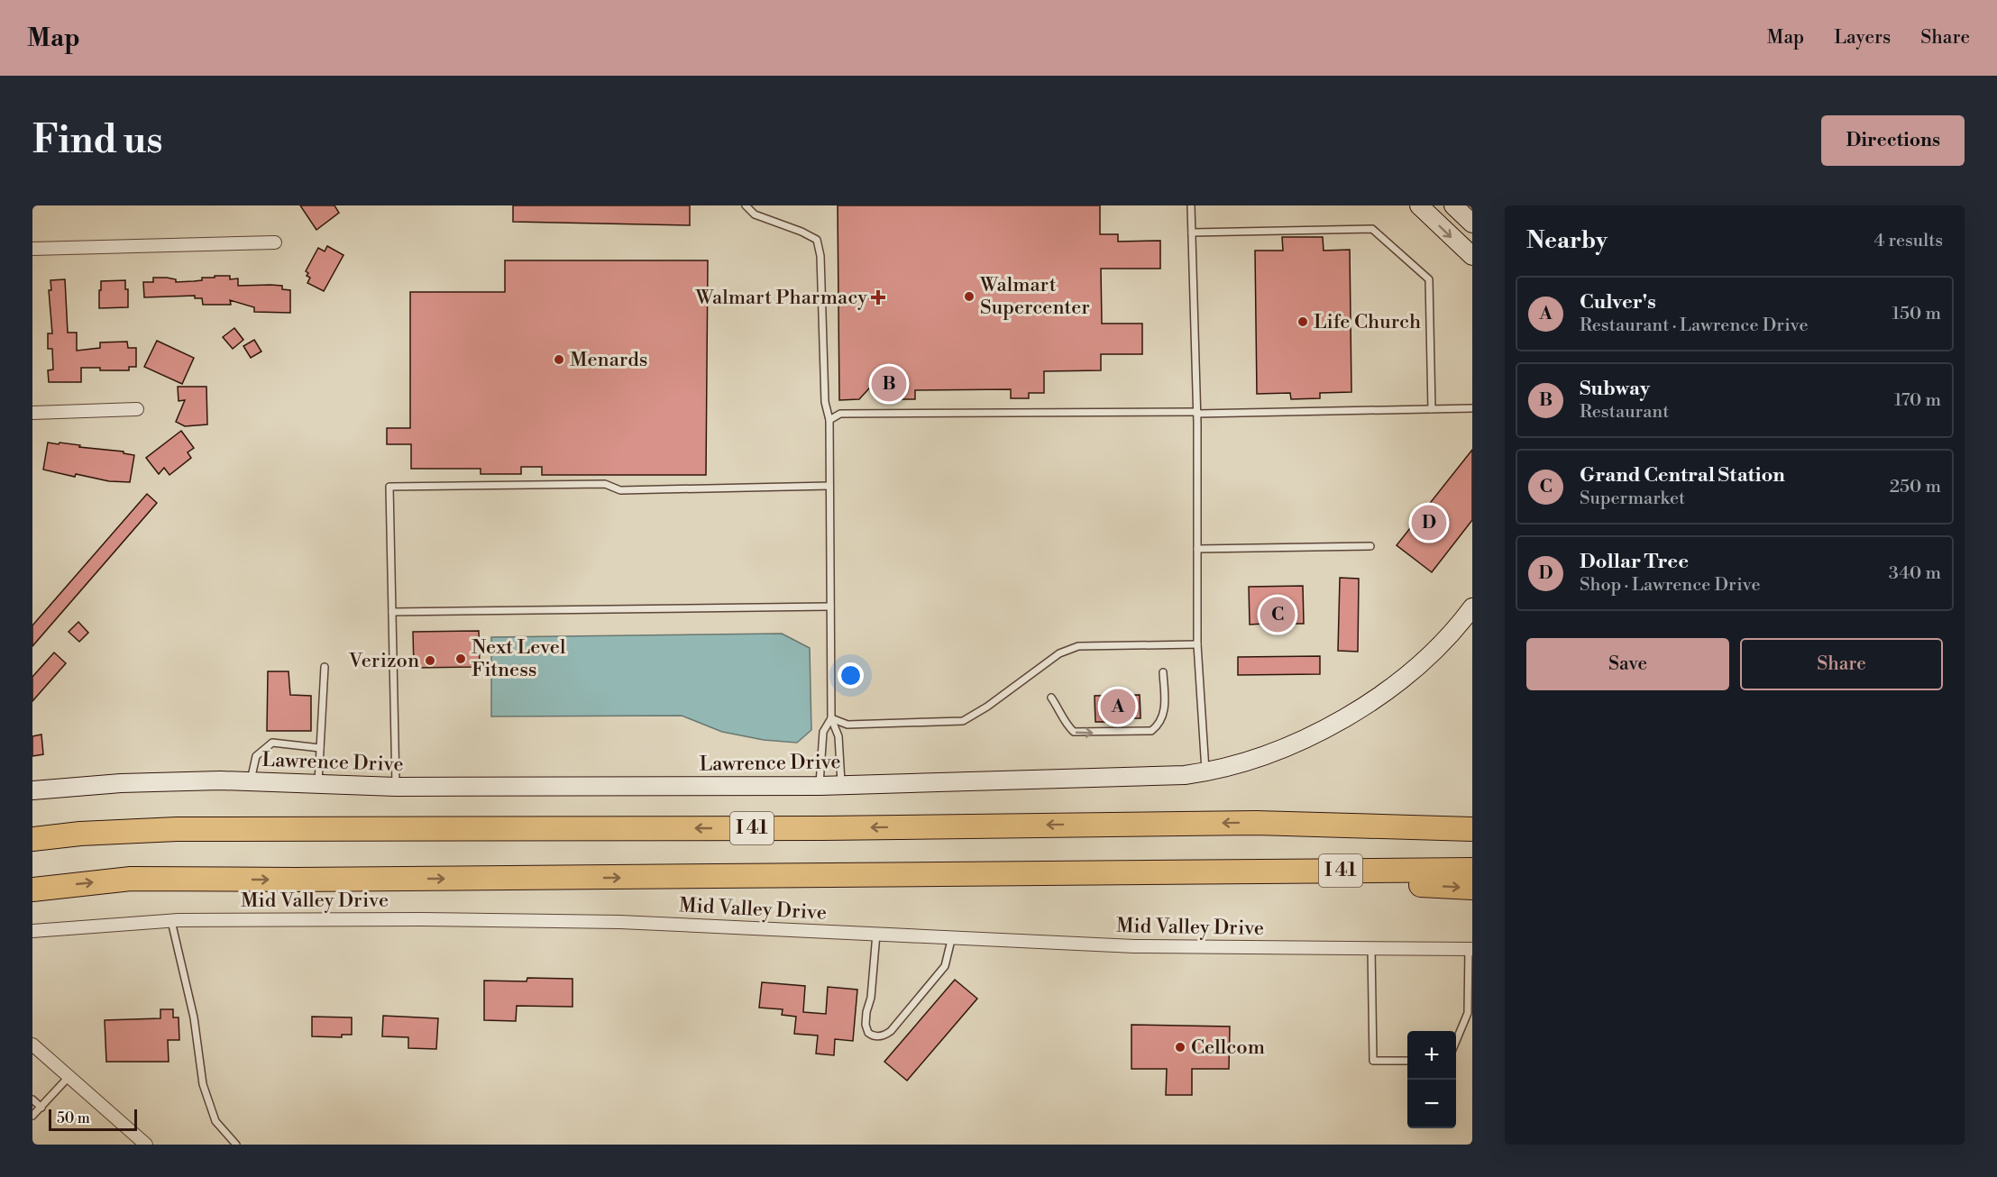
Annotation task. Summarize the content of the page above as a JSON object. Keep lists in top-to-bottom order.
{
  "streets": {
    "highway": ["I 41"],
    "main road": ["Lawrence Drive"],
    "street": ["Mid Valley Drive"]
  },
  "places": {
    "other": [
      "Walmart Supercenter",
      "Life Church",
      "Menards",
      "Next Level Fitness",
      "Verizon",
      "Cellcom"
    ],
    "health": ["Walmart Pharmacy"]
  },
  "scale_bar": "50 m",
  "page": {
    "header": "Map",
    "nav": ["Map", "Layers", "Share"],
    "buttons": [
      "Directions",
      ["Save", "Share"]
    ],
    "title": "Find us",
    "heading": ["Nearby", "4 results"],
    "list": [
      {
        "mark": "A",
        "name": "Culver's",
        "note": "Restaurant · Lawrence Drive",
        "value": "150 m"
      },
      {
        "mark": "B",
        "name": "Subway",
        "note": "Restaurant",
        "value": "170 m"
      },
      {
        "mark": "C",
        "name": "Grand Central Station",
        "note": "Supermarket",
        "value": "250 m"
      },
      {
        "mark": "D",
        "name": "Dollar Tree",
        "note": "Shop · Lawrence Drive",
        "value": "340 m"
      }
    ],
    "pins": [
      "B",
      "D",
      "C",
      "A"
    ],
    "map_buttons": ["+", "−"],
    "scale": "50 m"
  }
}
